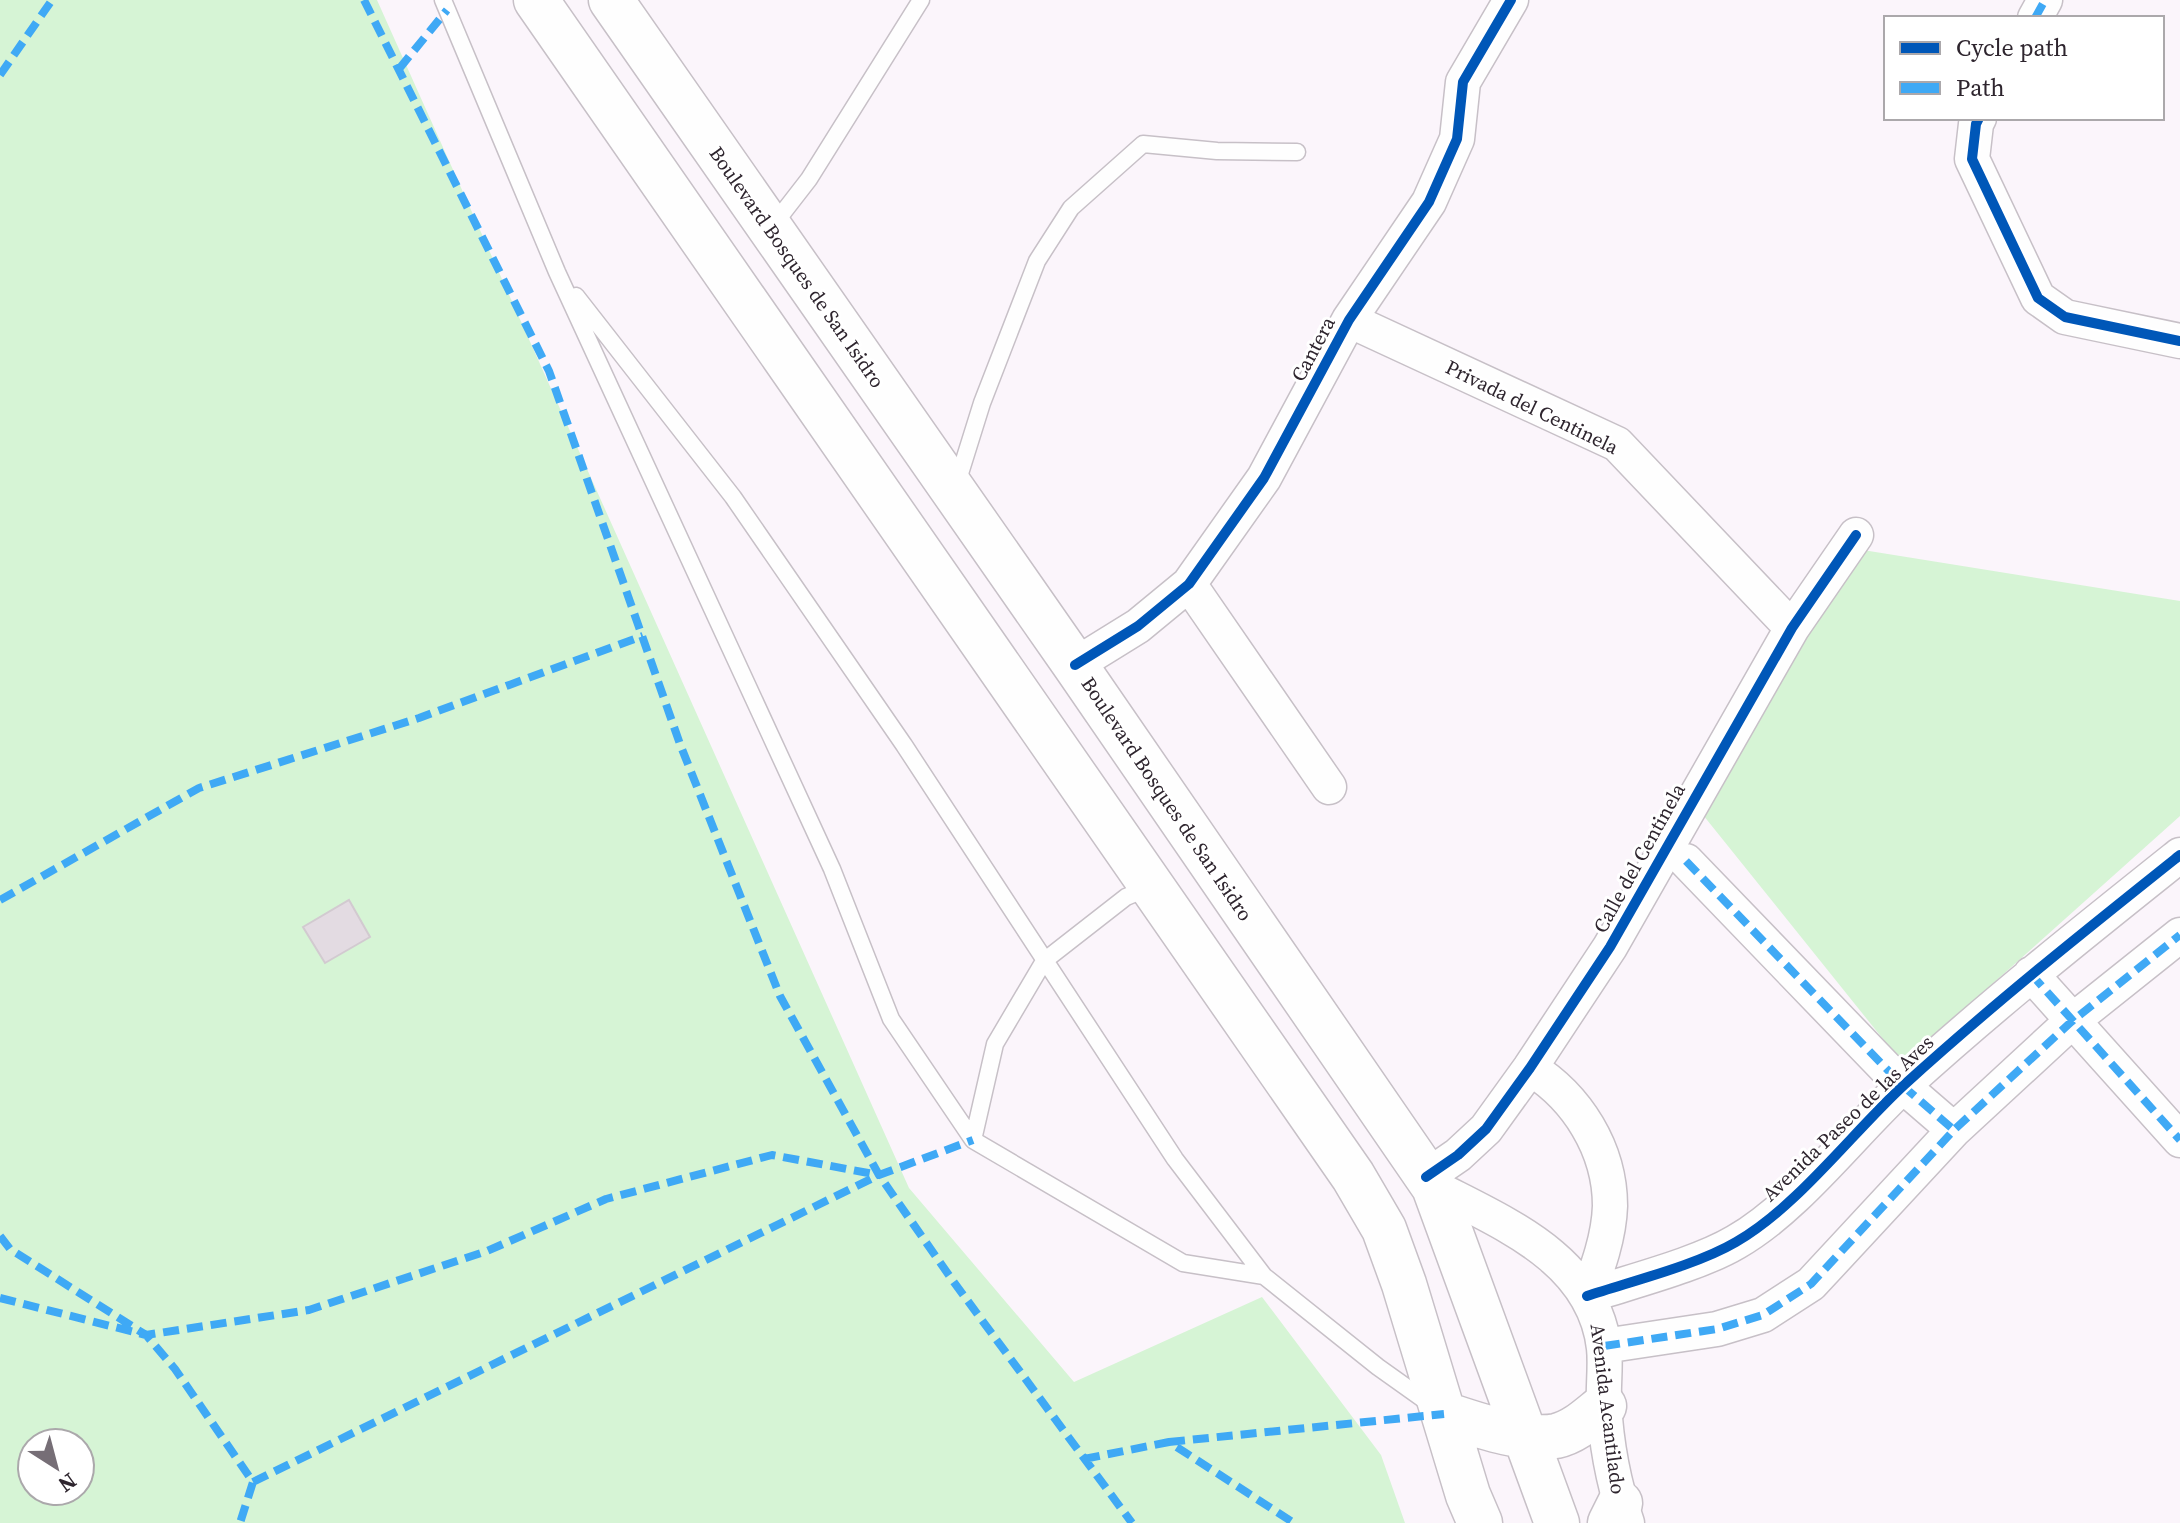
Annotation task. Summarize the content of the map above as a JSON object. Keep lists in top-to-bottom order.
{
  "streets": {
    "main road": ["Boulevard Bosques de San Isidro"],
    "street": [
      "Cantera",
      "Privada del Centinela",
      "Calle del Centinela",
      "Avenida Paseo de las Aves",
      "Avenida Acantilado"
    ]
  },
  "crossings": [
    ["Boulevard Bosques de San Isidro", "Cantera"],
    ["Boulevard Bosques de San Isidro", "Calle del Centinela"],
    ["Boulevard Bosques de San Isidro", "Avenida Acantilado"],
    ["Cantera", "Privada del Centinela"],
    ["Privada del Centinela", "Calle del Centinela"],
    ["Calle del Centinela", "Avenida Acantilado"],
    ["Avenida Paseo de las Aves", "Avenida Acantilado"]
  ],
  "legend": ["Cycle path", "Path"],
  "north": "bottom right"
}
